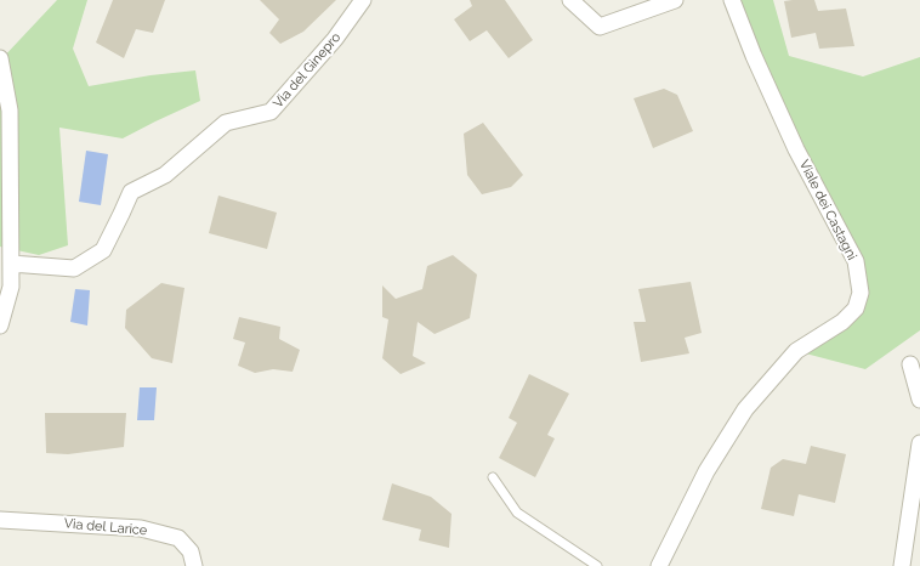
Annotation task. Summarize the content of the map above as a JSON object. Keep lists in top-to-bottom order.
{
  "streets": {
    "street": ["Via del Ginepro", "Viale dei Castagni", "Via del Larice"]
  }
}
